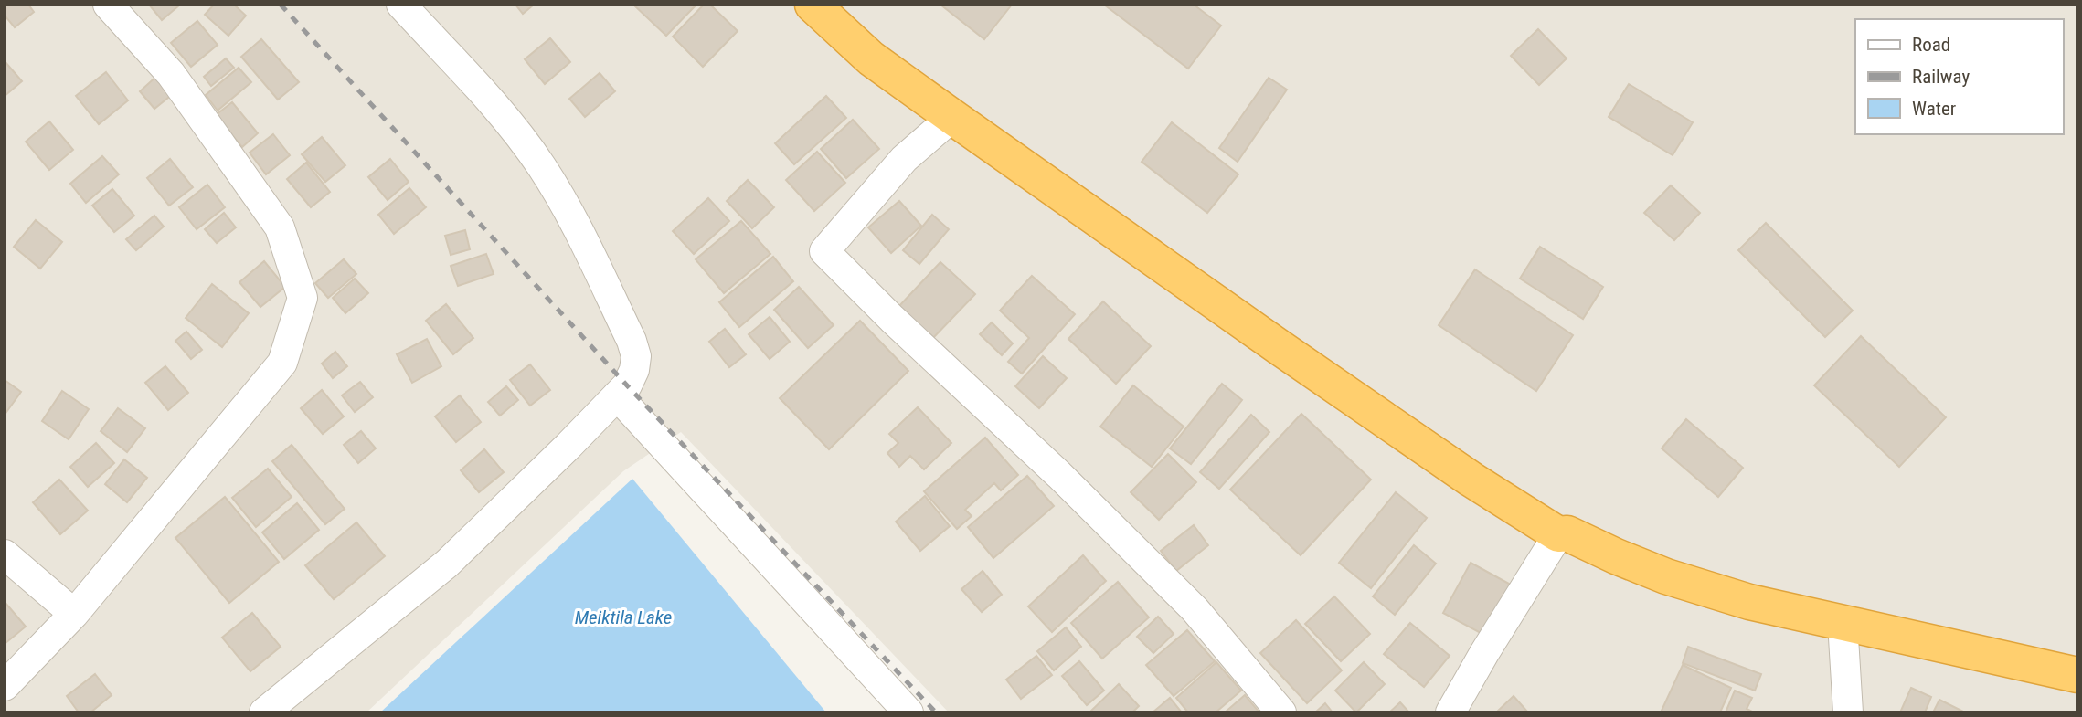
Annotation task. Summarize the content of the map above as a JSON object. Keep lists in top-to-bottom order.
{
  "water": ["Meiktila Lake"],
  "legend": ["Road", "Railway", "Water"]
}
